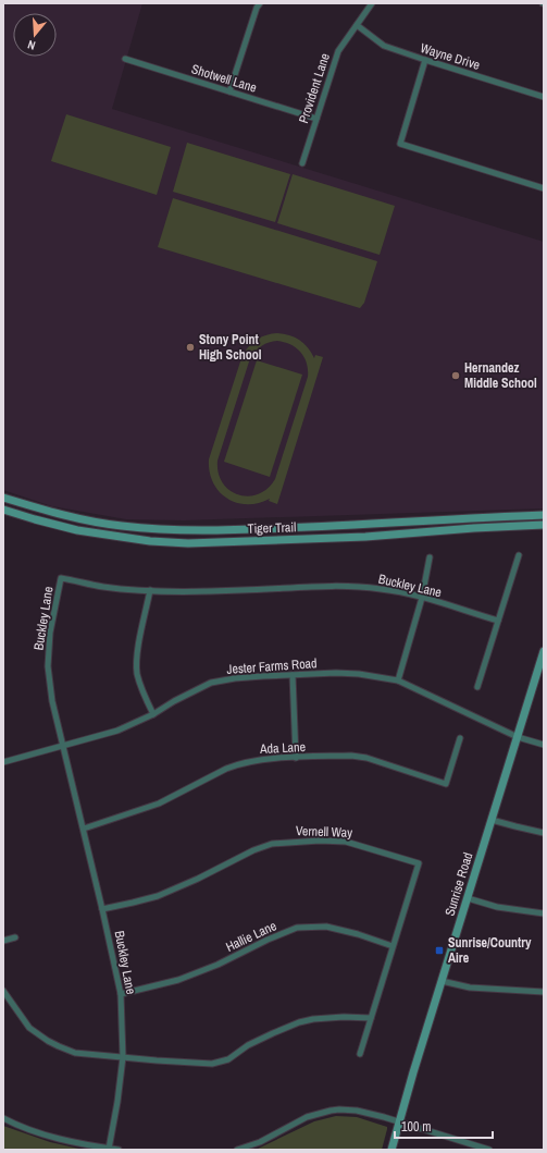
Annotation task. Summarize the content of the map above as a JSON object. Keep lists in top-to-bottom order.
{
  "streets": {
    "street": [
      "Wayne Drive",
      "Shotwell Lane",
      "Provident Lane",
      "Tiger Trail",
      "Buckley Lane",
      "Jester Farms Road",
      "Ada Lane",
      "Vernell Way",
      "Sunrise Road",
      "Hallie Lane"
    ]
  },
  "crossings": [
    ["Wayne Drive", "Provident Lane"],
    ["Shotwell Lane", "Provident Lane"],
    ["Buckley Lane", "Jester Farms Road"],
    ["Buckley Lane", "Ada Lane"],
    ["Buckley Lane", "Vernell Way"],
    ["Buckley Lane", "Hallie Lane"],
    ["Jester Farms Road", "Sunrise Road"],
    ["Vernell Way", "Hallie Lane"]
  ],
  "places": {
    "other": ["Stony Point High School", "Hernandez Middle School"],
    "transit": ["Sunrise/Country Aire"]
  },
  "scale_bar": "100 m",
  "north": "bottom"
}
